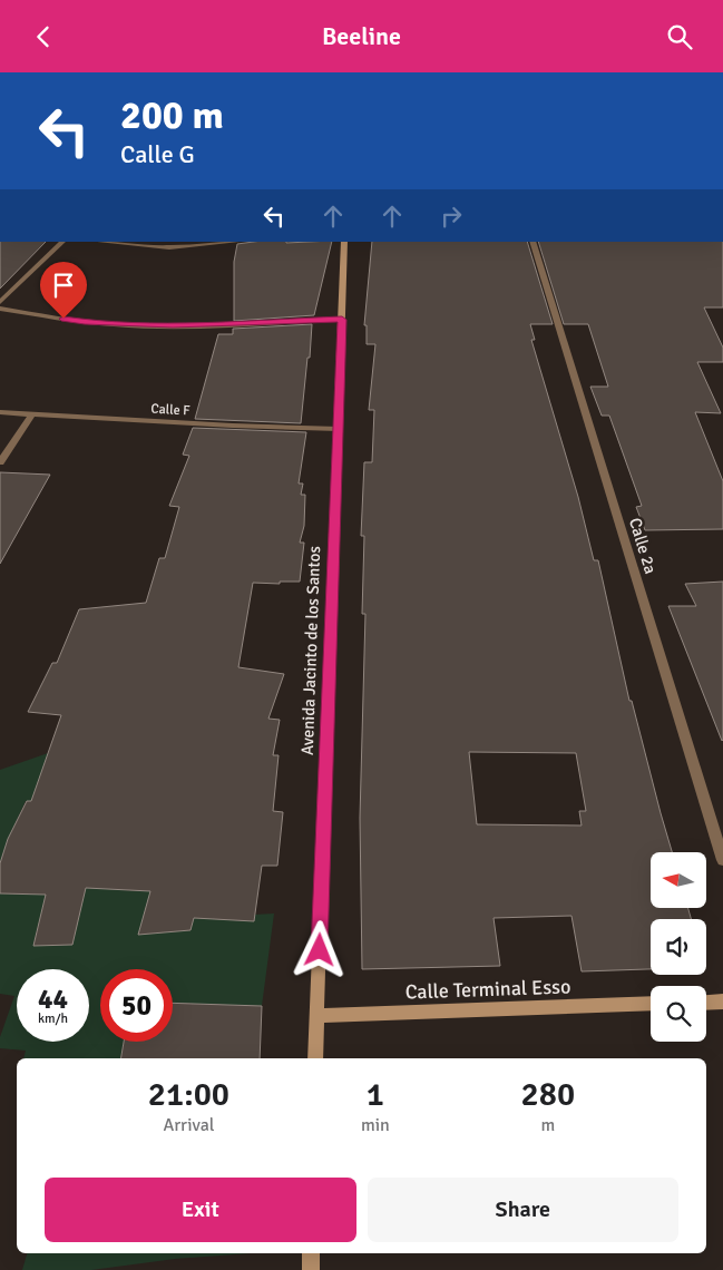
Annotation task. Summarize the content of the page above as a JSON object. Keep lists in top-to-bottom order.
{
  "streets": {
    "main road": ["Avenida Jacinto de los Santos", "Calle Terminal Esso"],
    "street": ["Calle F", "Calle 2a"]
  },
  "crossings": [
    ["Calle F", "Avenida Jacinto de los Santos"],
    ["Avenida Jacinto de los Santos", "Calle Terminal Esso"]
  ],
  "north": "left",
  "page": {
    "header": "Beeline",
    "turn": ["200 m", "Calle G"],
    "speed": "44 km/h",
    "limit": "50",
    "eta": [
      "21:00",
      "Arrival",
      "1",
      "min",
      "280",
      "m"
    ],
    "buttons": ["Exit", "Share"]
  }
}
